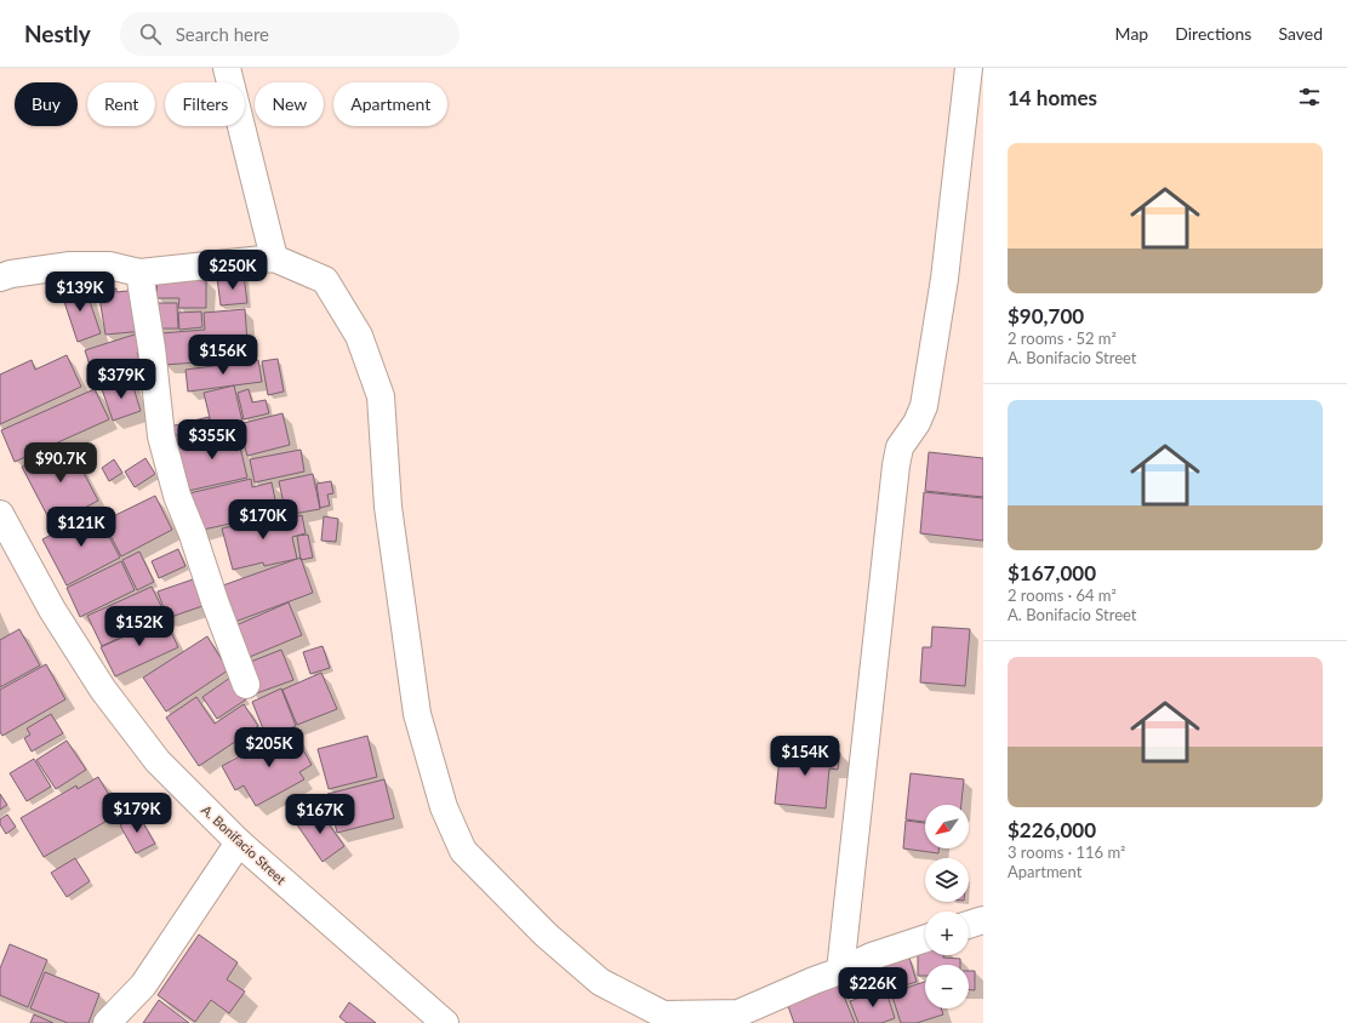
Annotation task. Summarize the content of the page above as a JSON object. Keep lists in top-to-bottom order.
{
  "streets": {
    "street": ["A. Bonifacio Street"]
  },
  "north": "bottom left",
  "page": {
    "header": "Nestly",
    "search": "Search here",
    "nav": ["Map", "Directions", "Saved"],
    "heading": "14 homes",
    "chip": [
      "Buy",
      "Rent",
      "Filters",
      "New",
      "Apartment"
    ],
    "list": [
      {
        "name": "$90,700",
        "note": "2 rooms · 52 m² · A. Bonifacio Street"
      },
      {
        "name": "$167,000",
        "note": "2 rooms · 64 m² · A. Bonifacio Street"
      },
      {
        "name": "$226,000",
        "note": "3 rooms · 116 m² · Apartment"
      }
    ],
    "price": [
      "$250K",
      "$139K",
      "$156K",
      "$379K",
      "$355K",
      "$90.7K",
      "$170K",
      "$121K",
      "$152K",
      "$205K",
      "$154K",
      "$179K",
      "$167K",
      "$226K"
    ],
    "map_buttons": ["+", "−"]
  }
}
